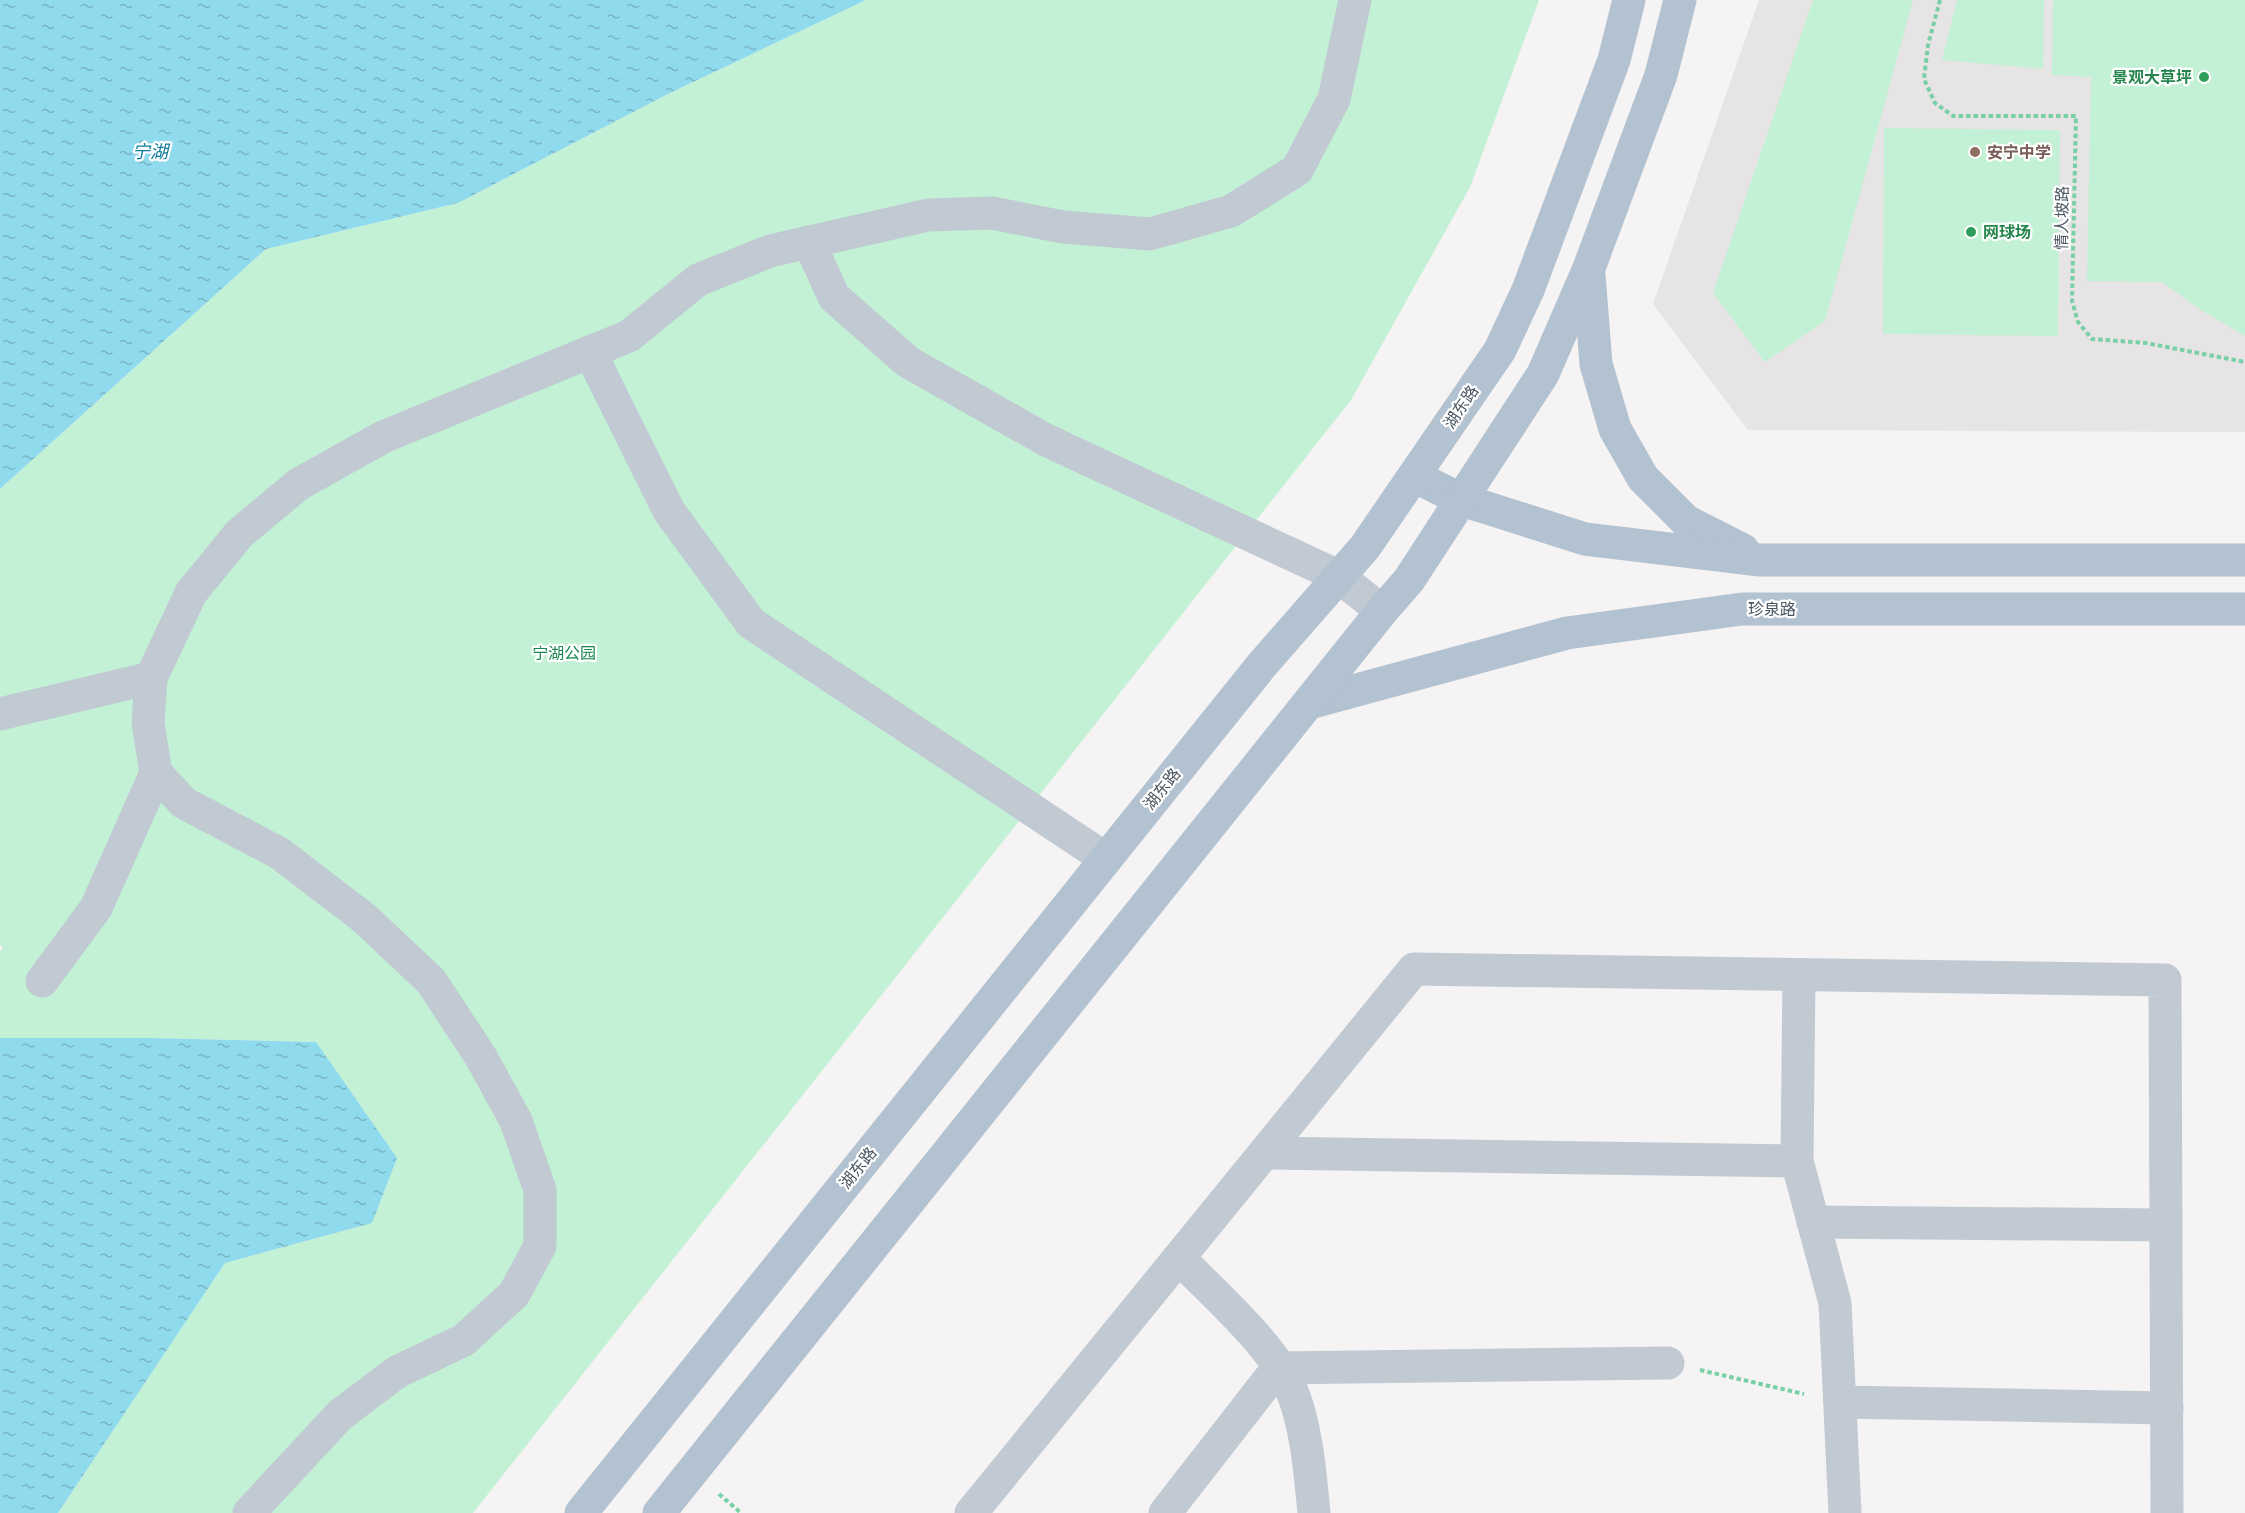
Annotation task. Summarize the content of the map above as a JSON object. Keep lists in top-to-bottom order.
{
  "streets": {
    "main road": ["湖东路", "珍泉路"],
    "path": ["情人坡路"]
  },
  "water": ["宁湖"],
  "parks": ["宁湖公园"],
  "places": ["景观大草坪", "安宁中学", "网球场"]
}
